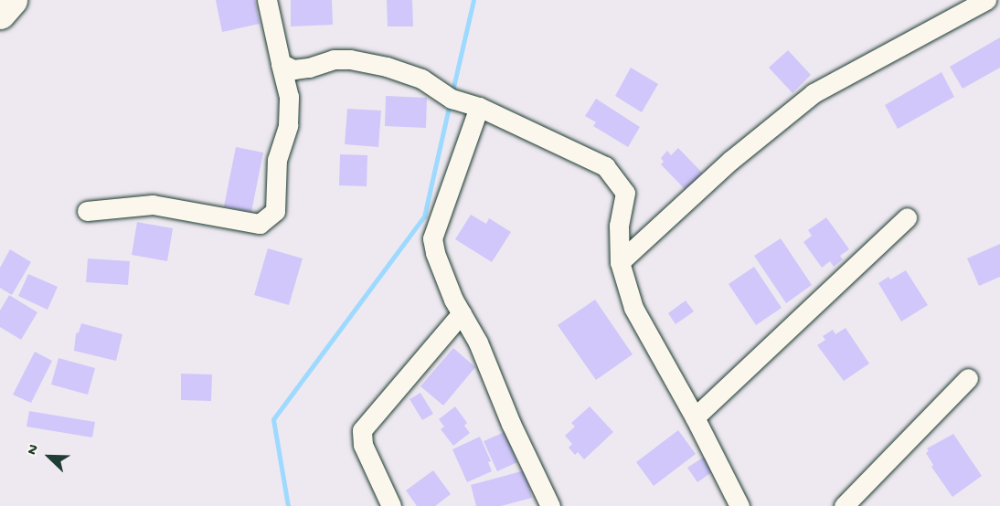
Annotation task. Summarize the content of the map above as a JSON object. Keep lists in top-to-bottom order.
{
  "north": "top left"
}
